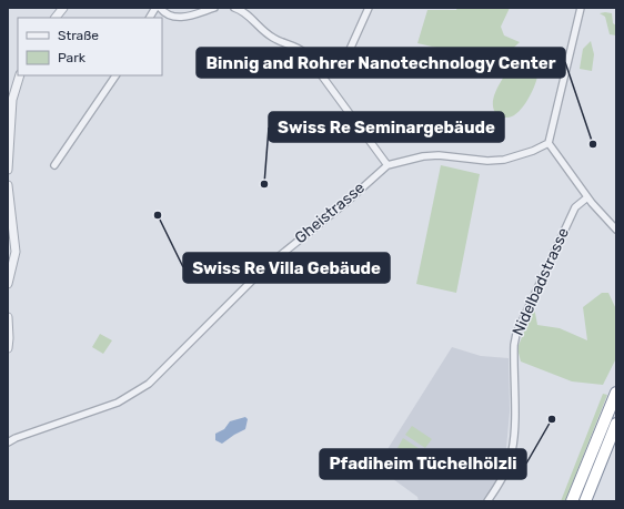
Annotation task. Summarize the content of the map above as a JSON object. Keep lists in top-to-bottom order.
{
  "streets": {
    "street": ["Gheistrasse", "Nidelbadstrasse"]
  },
  "places": [
    "Binnig and Rohrer Nanotechnology Center",
    "Swiss Re Seminargebäude",
    "Swiss Re Villa Gebäude",
    "Pfadiheim Tüchelhölzli"
  ],
  "legend": ["Straße", "Park"]
}
